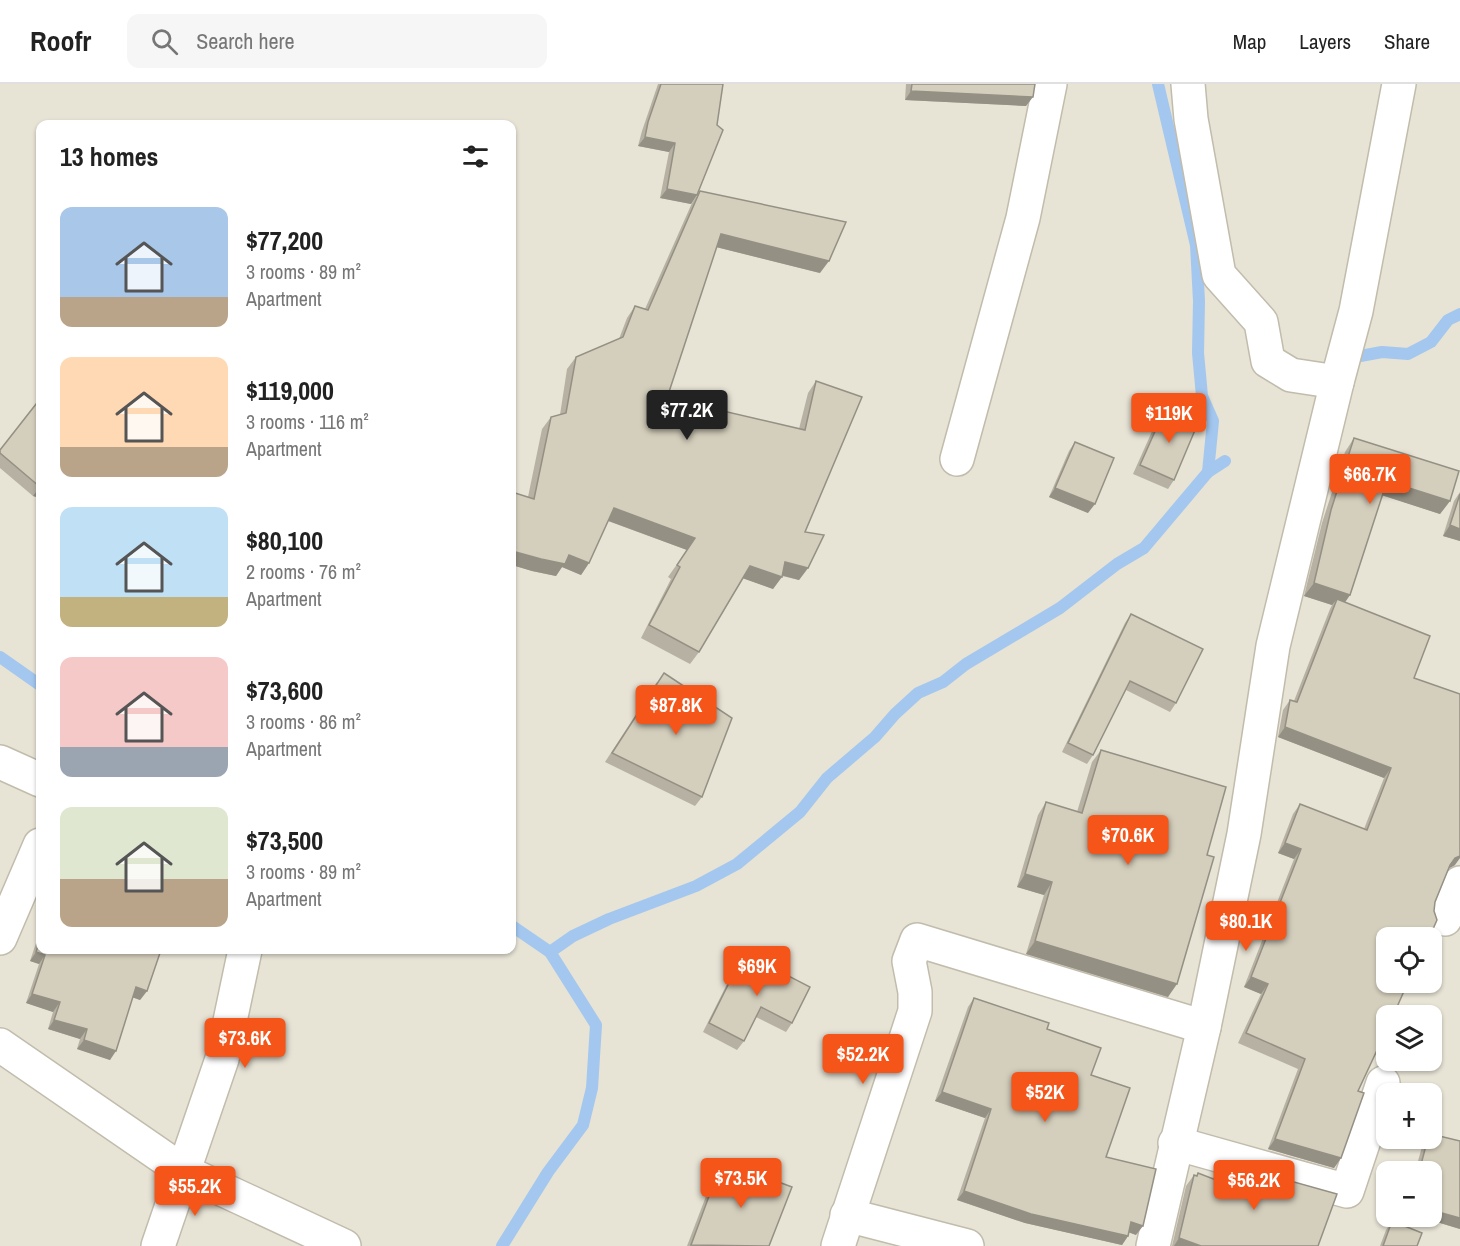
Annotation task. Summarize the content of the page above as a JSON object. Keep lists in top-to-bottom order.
{
  "page": {
    "header": "Roofr",
    "search": "Search here",
    "nav": ["Map", "Layers", "Share"],
    "heading": "13 homes",
    "list": [
      {
        "name": "$77,200",
        "note": "3 rooms · 89 m² · Apartment"
      },
      {
        "name": "$119,000",
        "note": "3 rooms · 116 m² · Apartment"
      },
      {
        "name": "$80,100",
        "note": "2 rooms · 76 m² · Apartment"
      },
      {
        "name": "$73,600",
        "note": "3 rooms · 86 m² · Apartment"
      },
      {
        "name": "$73,500",
        "note": "3 rooms · 89 m² · Apartment"
      }
    ],
    "price": [
      "$77.2K",
      "$119K",
      "$66.7K",
      "$87.8K",
      "$70.6K",
      "$80.1K",
      "$69K",
      "$73.6K",
      "$52.2K",
      "$52K",
      "$73.5K",
      "$56.2K",
      "$55.2K"
    ],
    "map_buttons": ["+", "−"]
  }
}
